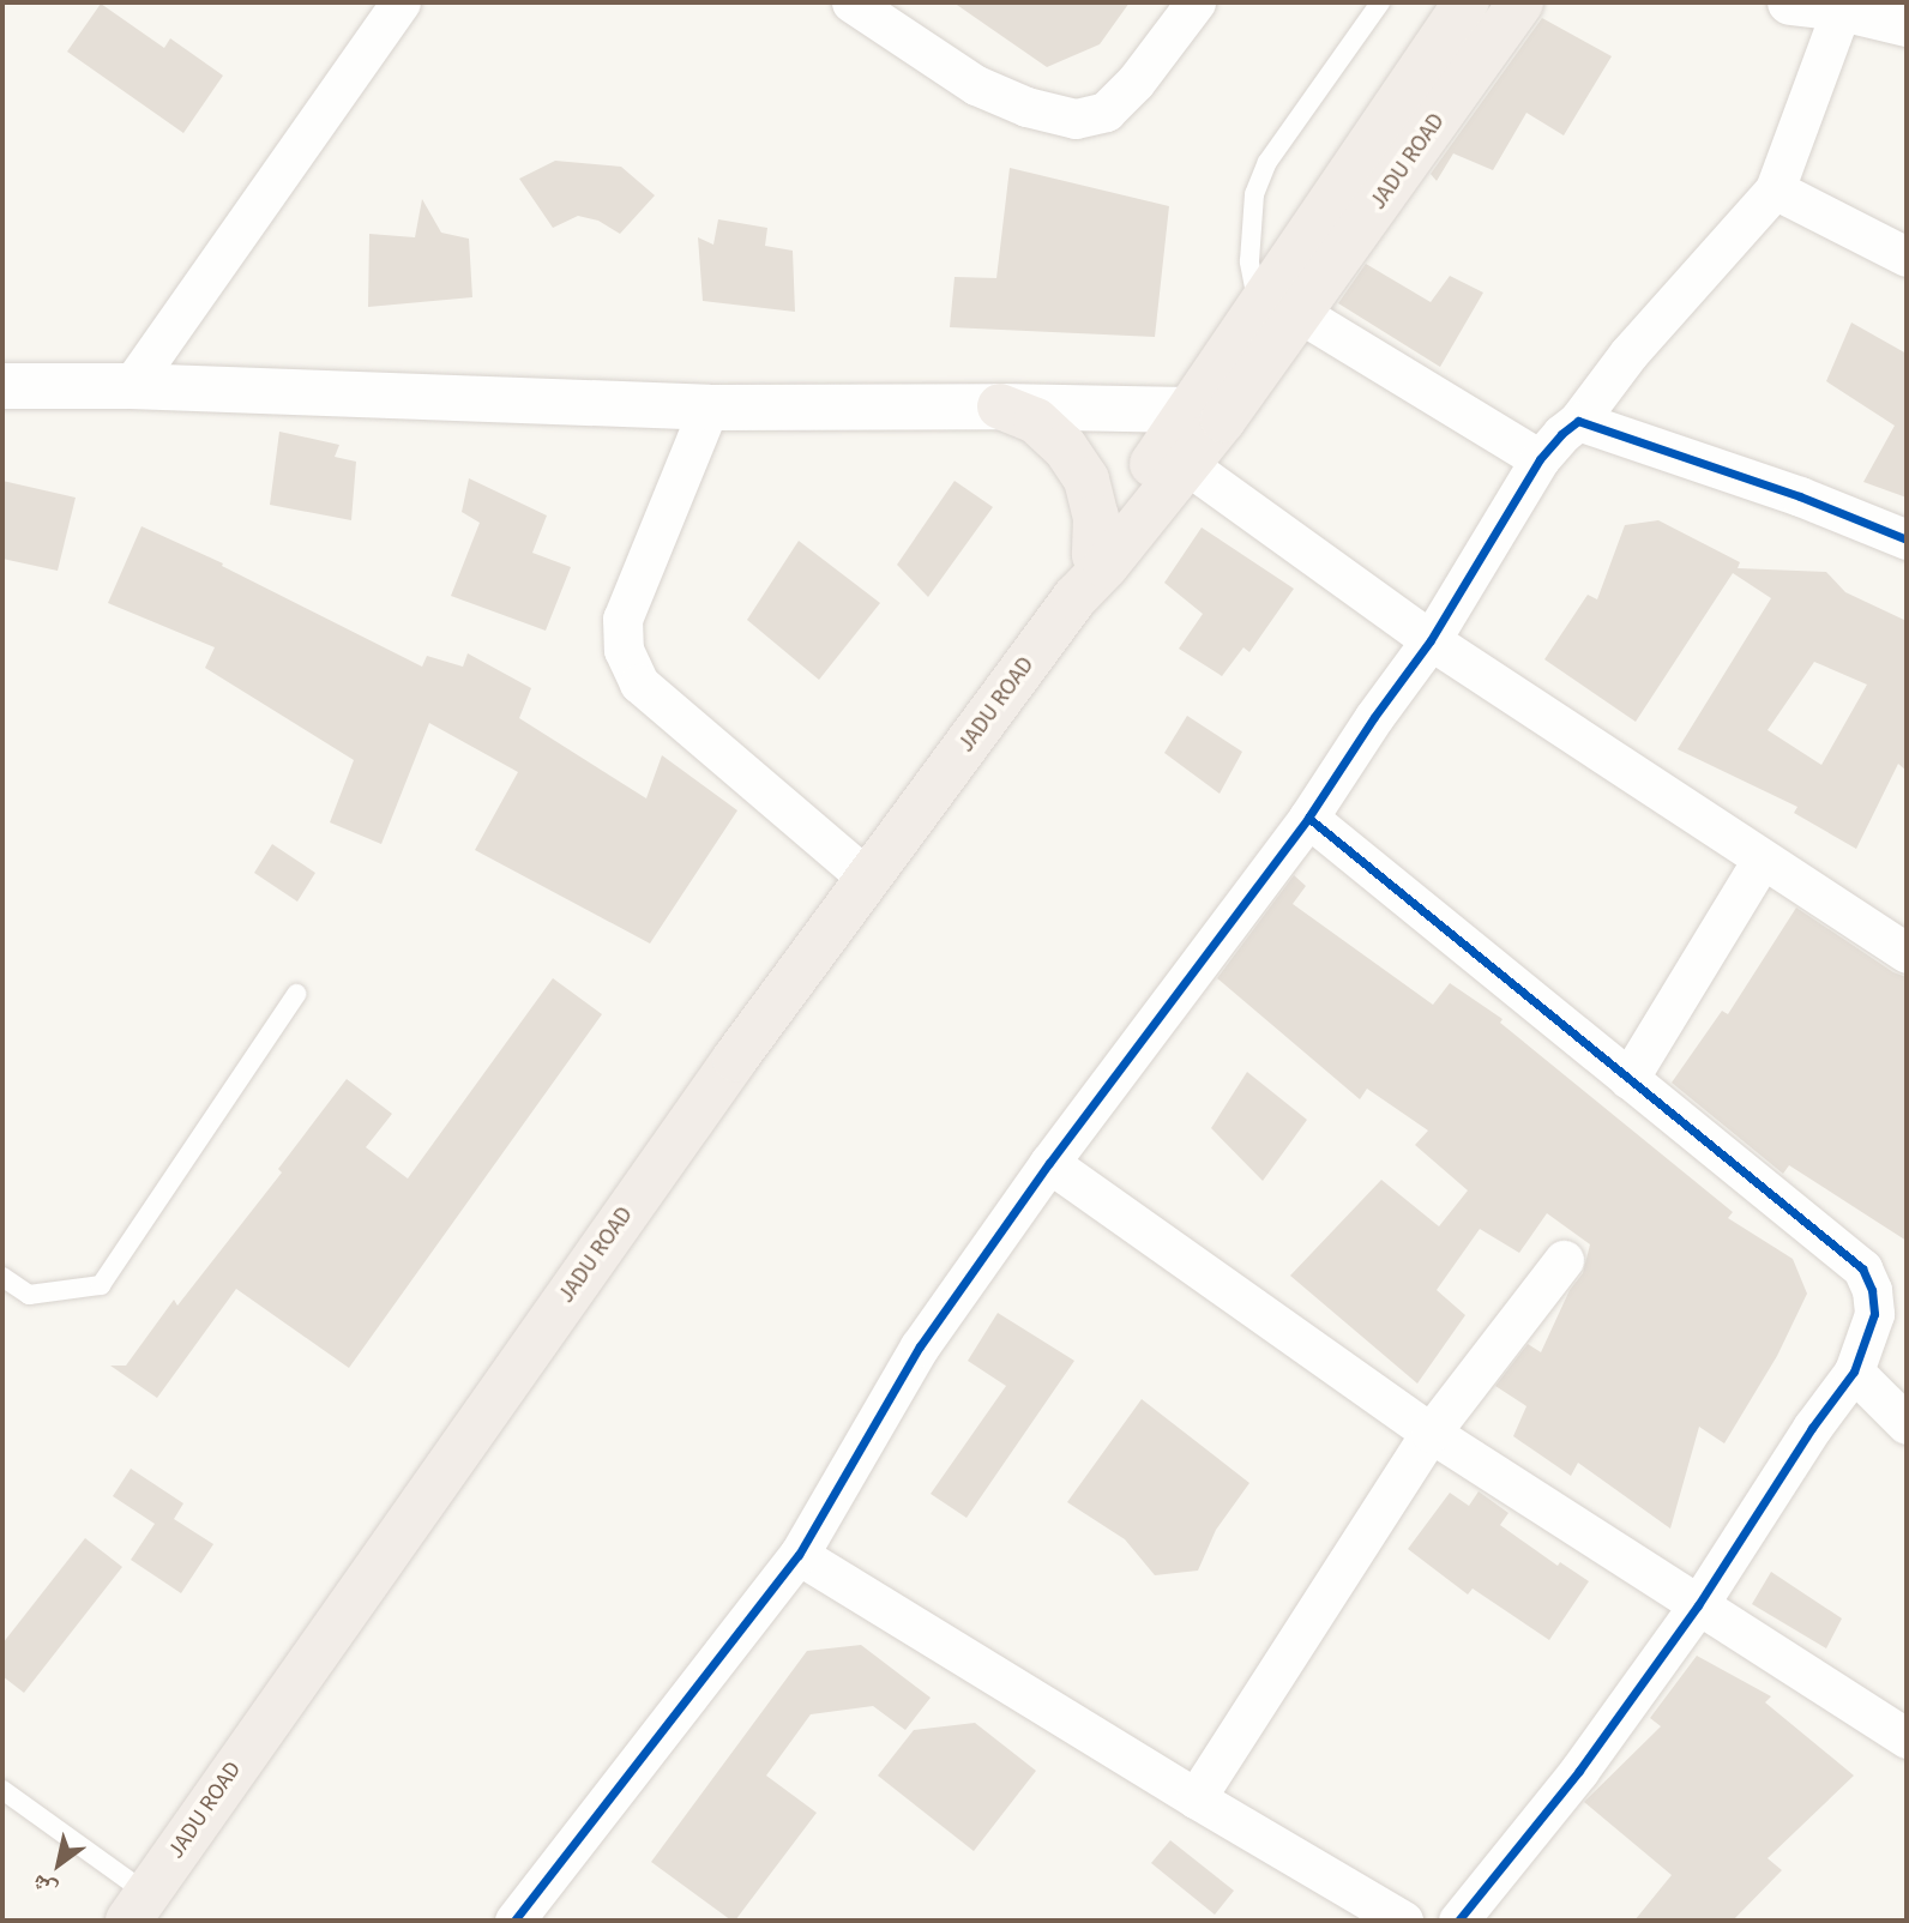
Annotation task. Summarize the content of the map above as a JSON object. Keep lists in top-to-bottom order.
{
  "streets": {
    "highway": ["JADU ROAD"]
  },
  "north": "bottom left"
}
